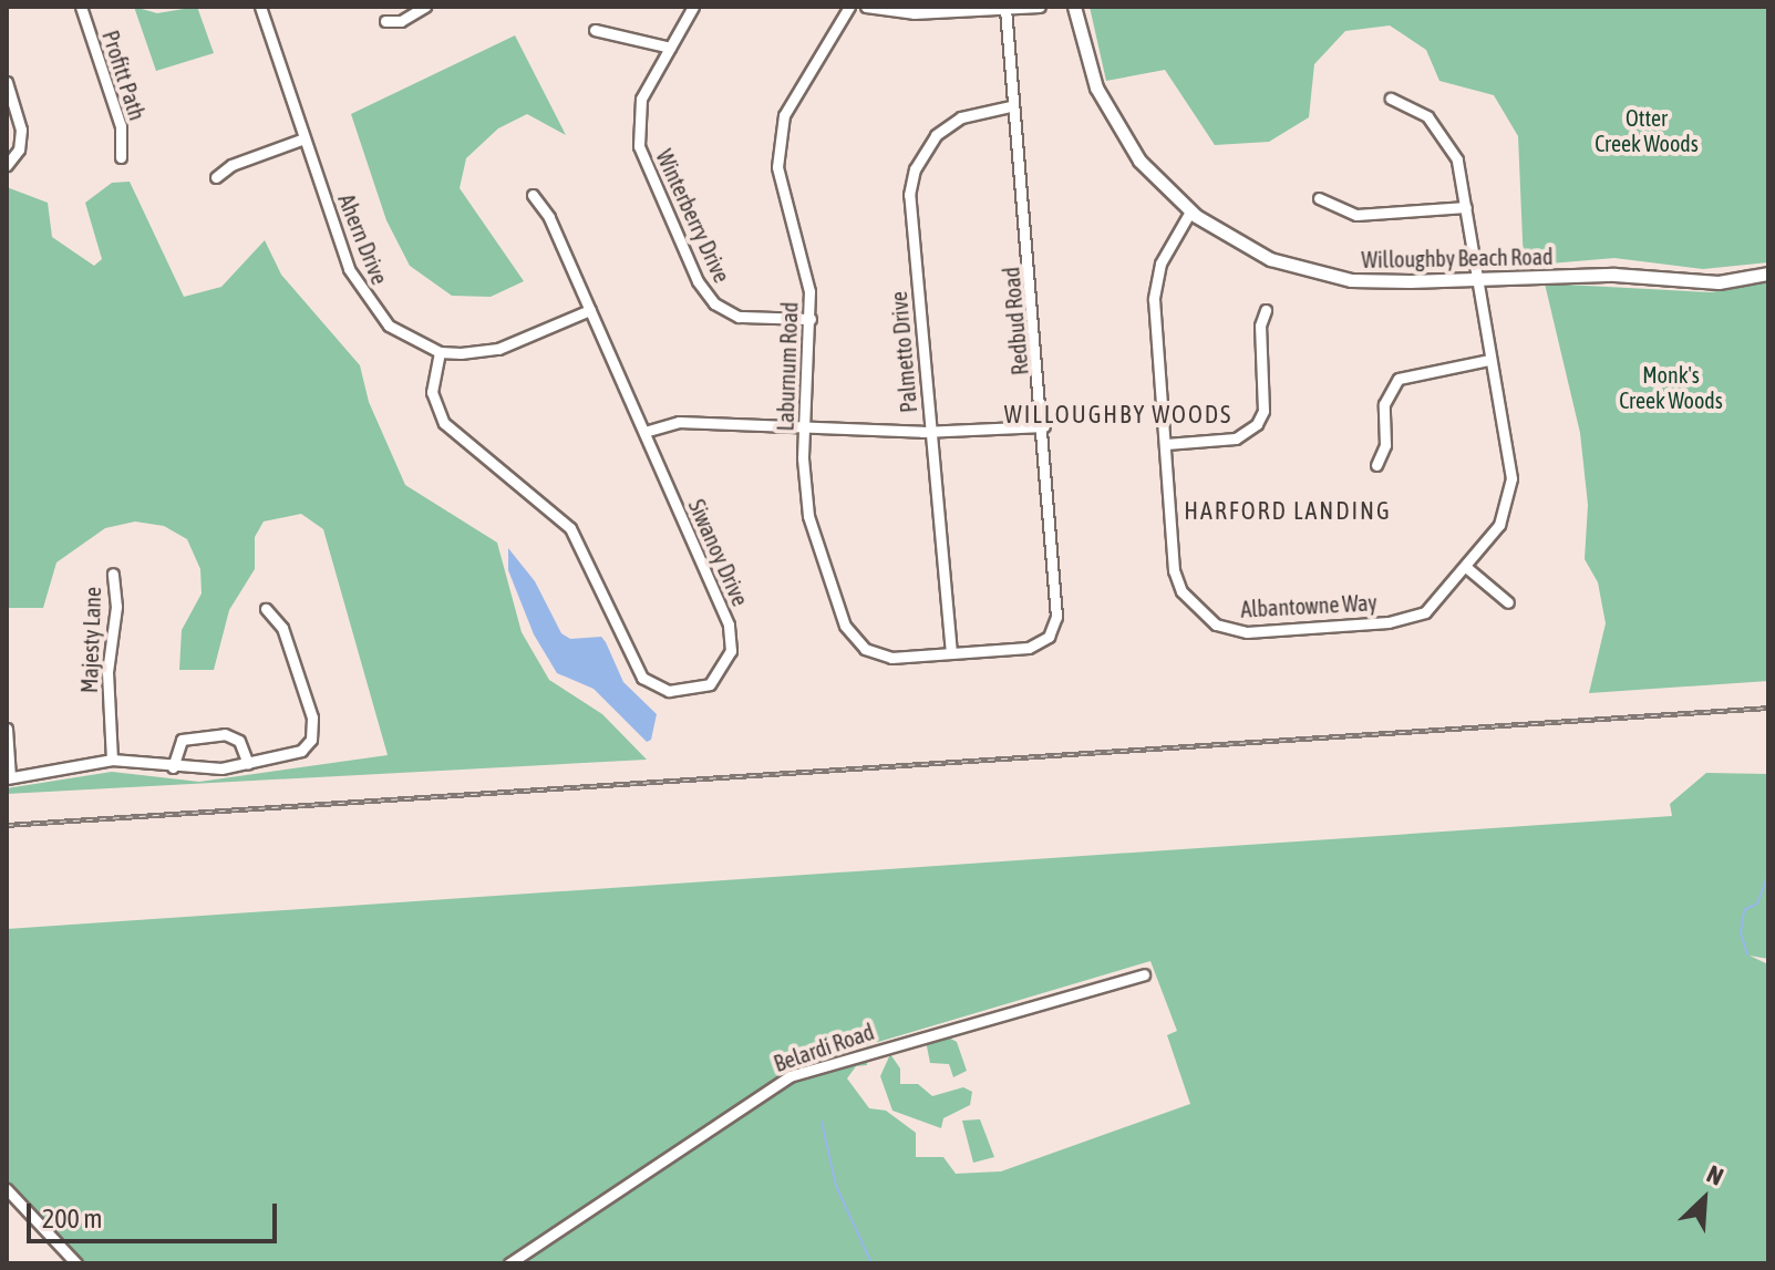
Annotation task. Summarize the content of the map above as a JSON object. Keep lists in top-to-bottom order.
{
  "streets": {
    "street": [
      "Profitt Path",
      "Winterberry Drive",
      "Ahern Drive",
      "Willoughby Beach Road",
      "Redbud Road",
      "Palmetto Drive",
      "Laburnum Road",
      "Siwanoy Drive",
      "Albantowne Way",
      "Majesty Lane",
      "Belardi Road"
    ]
  },
  "crossings": [
    ["Winterberry Drive", "Laburnum Road"],
    ["Ahern Drive", "Siwanoy Drive"],
    ["Willoughby Beach Road", "Albantowne Way"],
    ["Redbud Road", "Palmetto Drive"],
    ["Redbud Road", "Laburnum Road"],
    ["Palmetto Drive", "Laburnum Road"]
  ],
  "districts": ["WILLOUGHBY WOODS", "HARFORD LANDING"],
  "parks": ["Otter Creek Woods", "Monk's Creek Woods"],
  "scale_bar": "200 m",
  "north": "top right"
}
